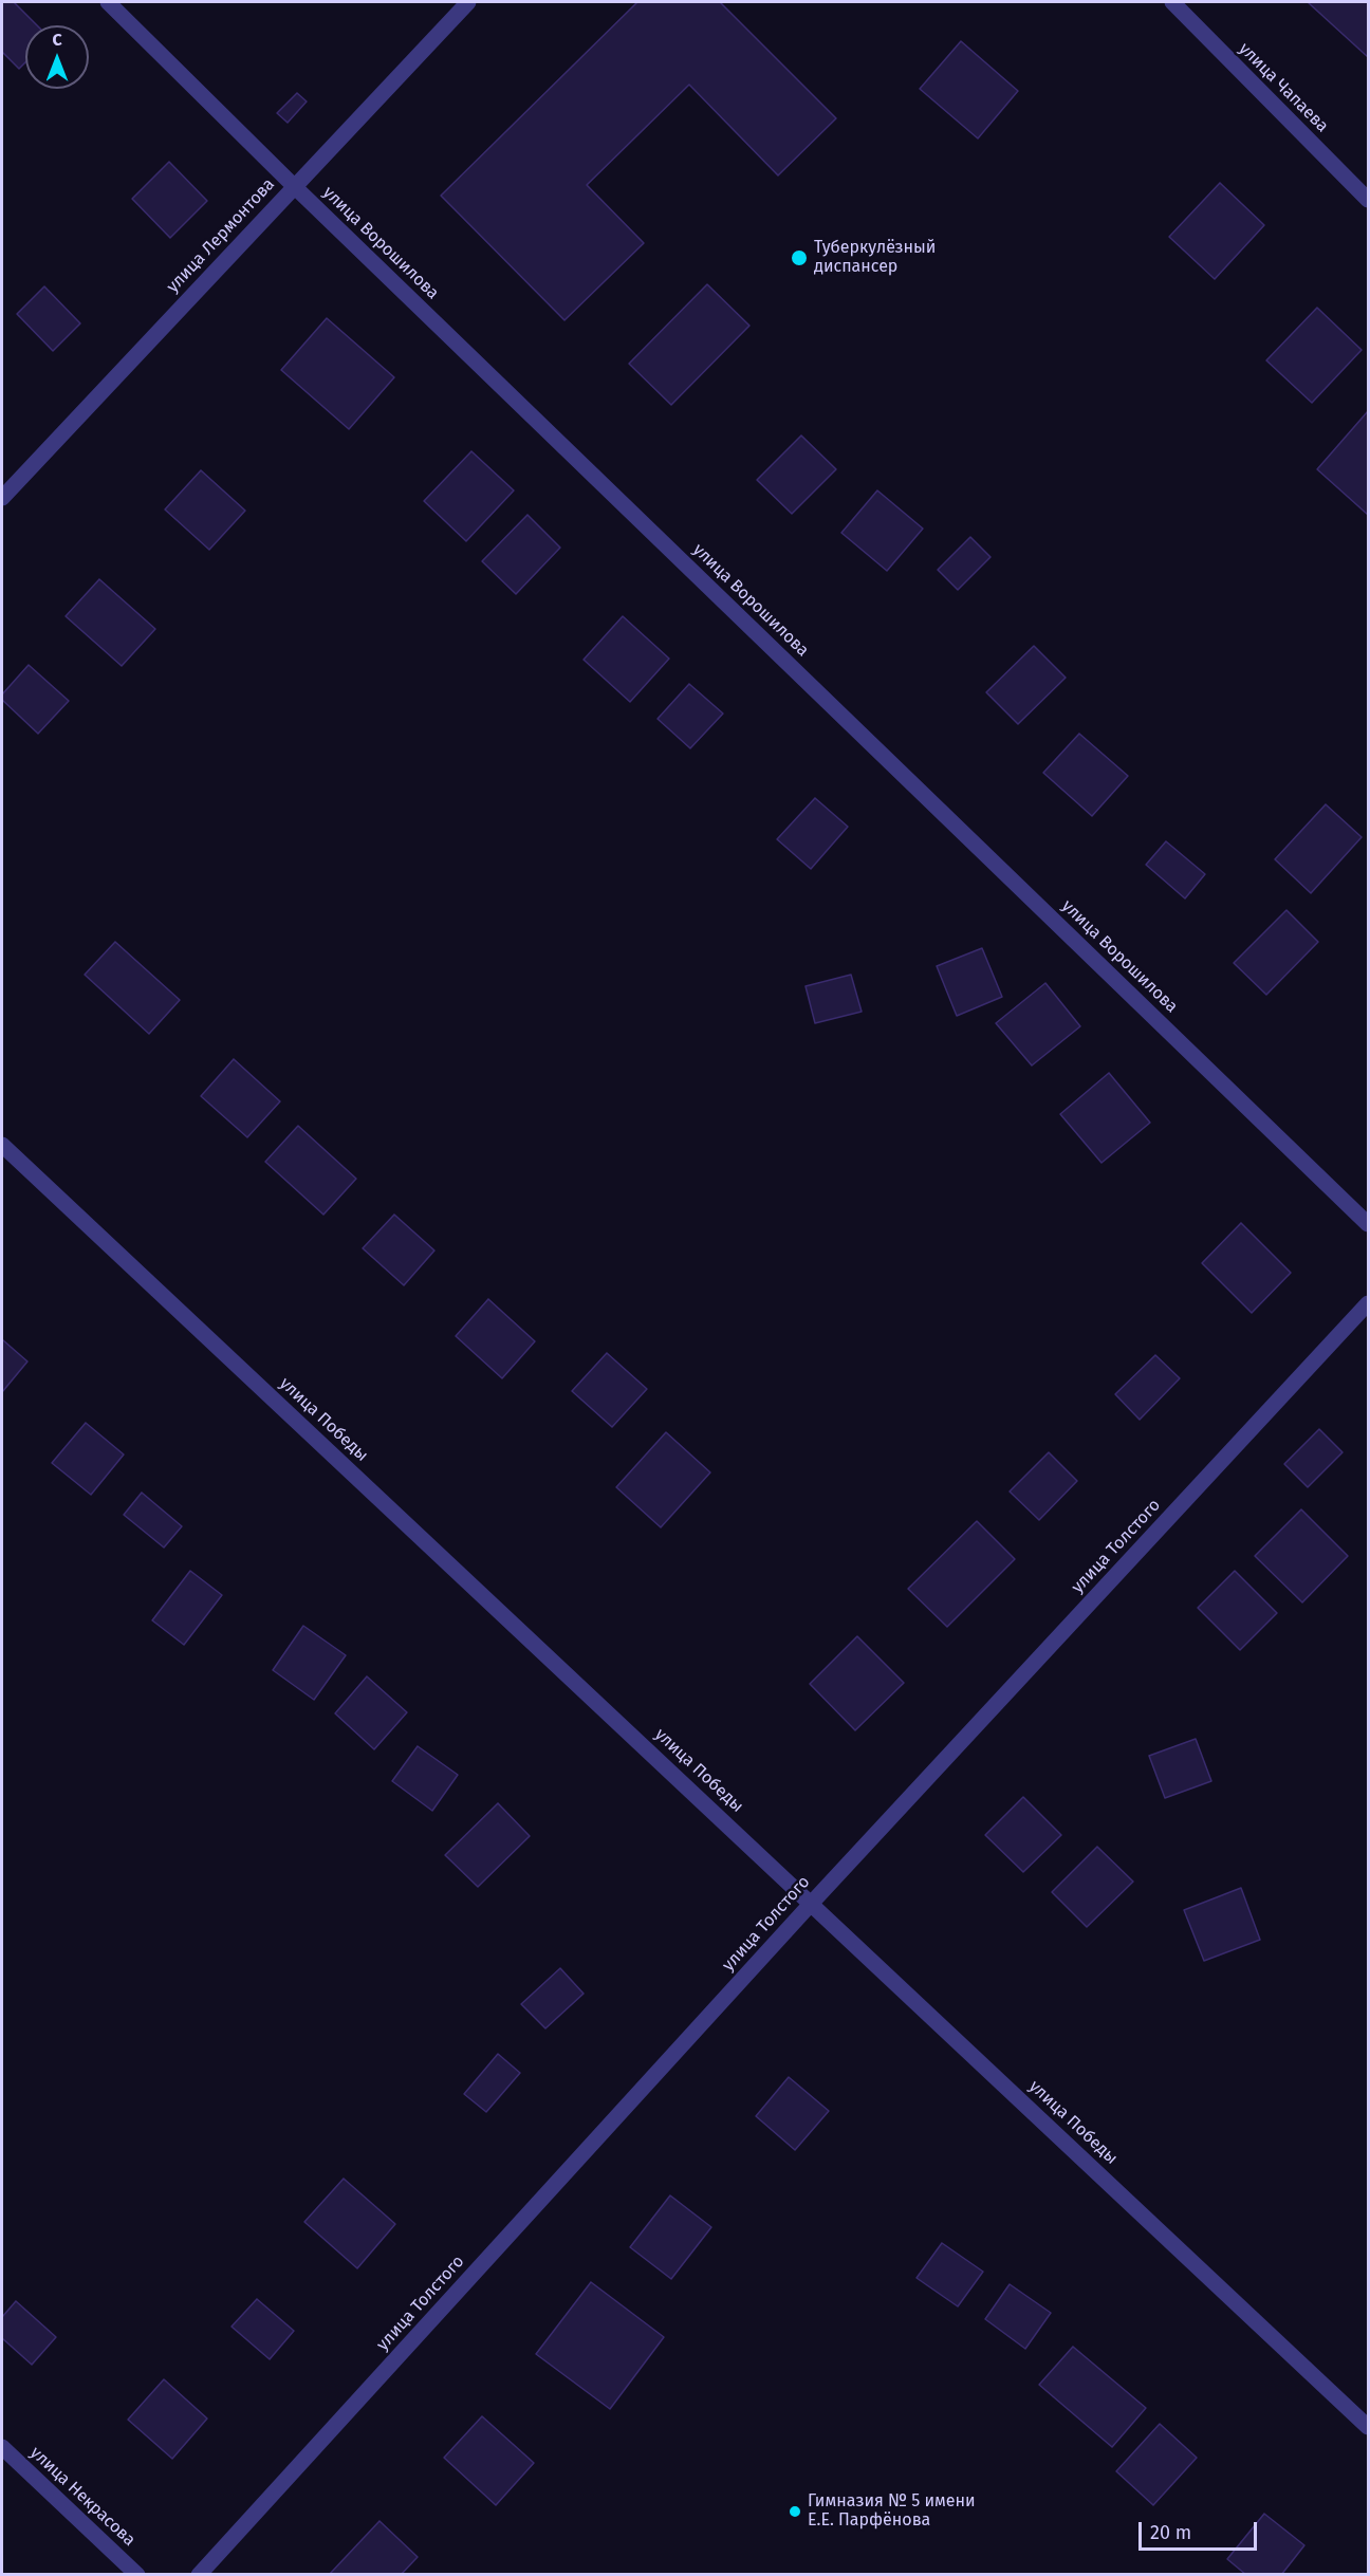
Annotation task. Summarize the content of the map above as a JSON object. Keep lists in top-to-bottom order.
{
  "streets": {
    "street": [
      "улица Чапаева",
      "улица Лермонтова",
      "улица Ворошилова",
      "улица Победы",
      "улица Толстого",
      "улица Некрасова"
    ]
  },
  "crossings": [
    ["улица Лермонтова", "улица Ворошилова"],
    ["улица Победы", "улица Толстого"]
  ],
  "places": ["Туберкулёзный диспансер", "Гимназия № 5 имени Е.Е. Парфёнова"],
  "scale_bar": "20 m",
  "north": "top"
}
